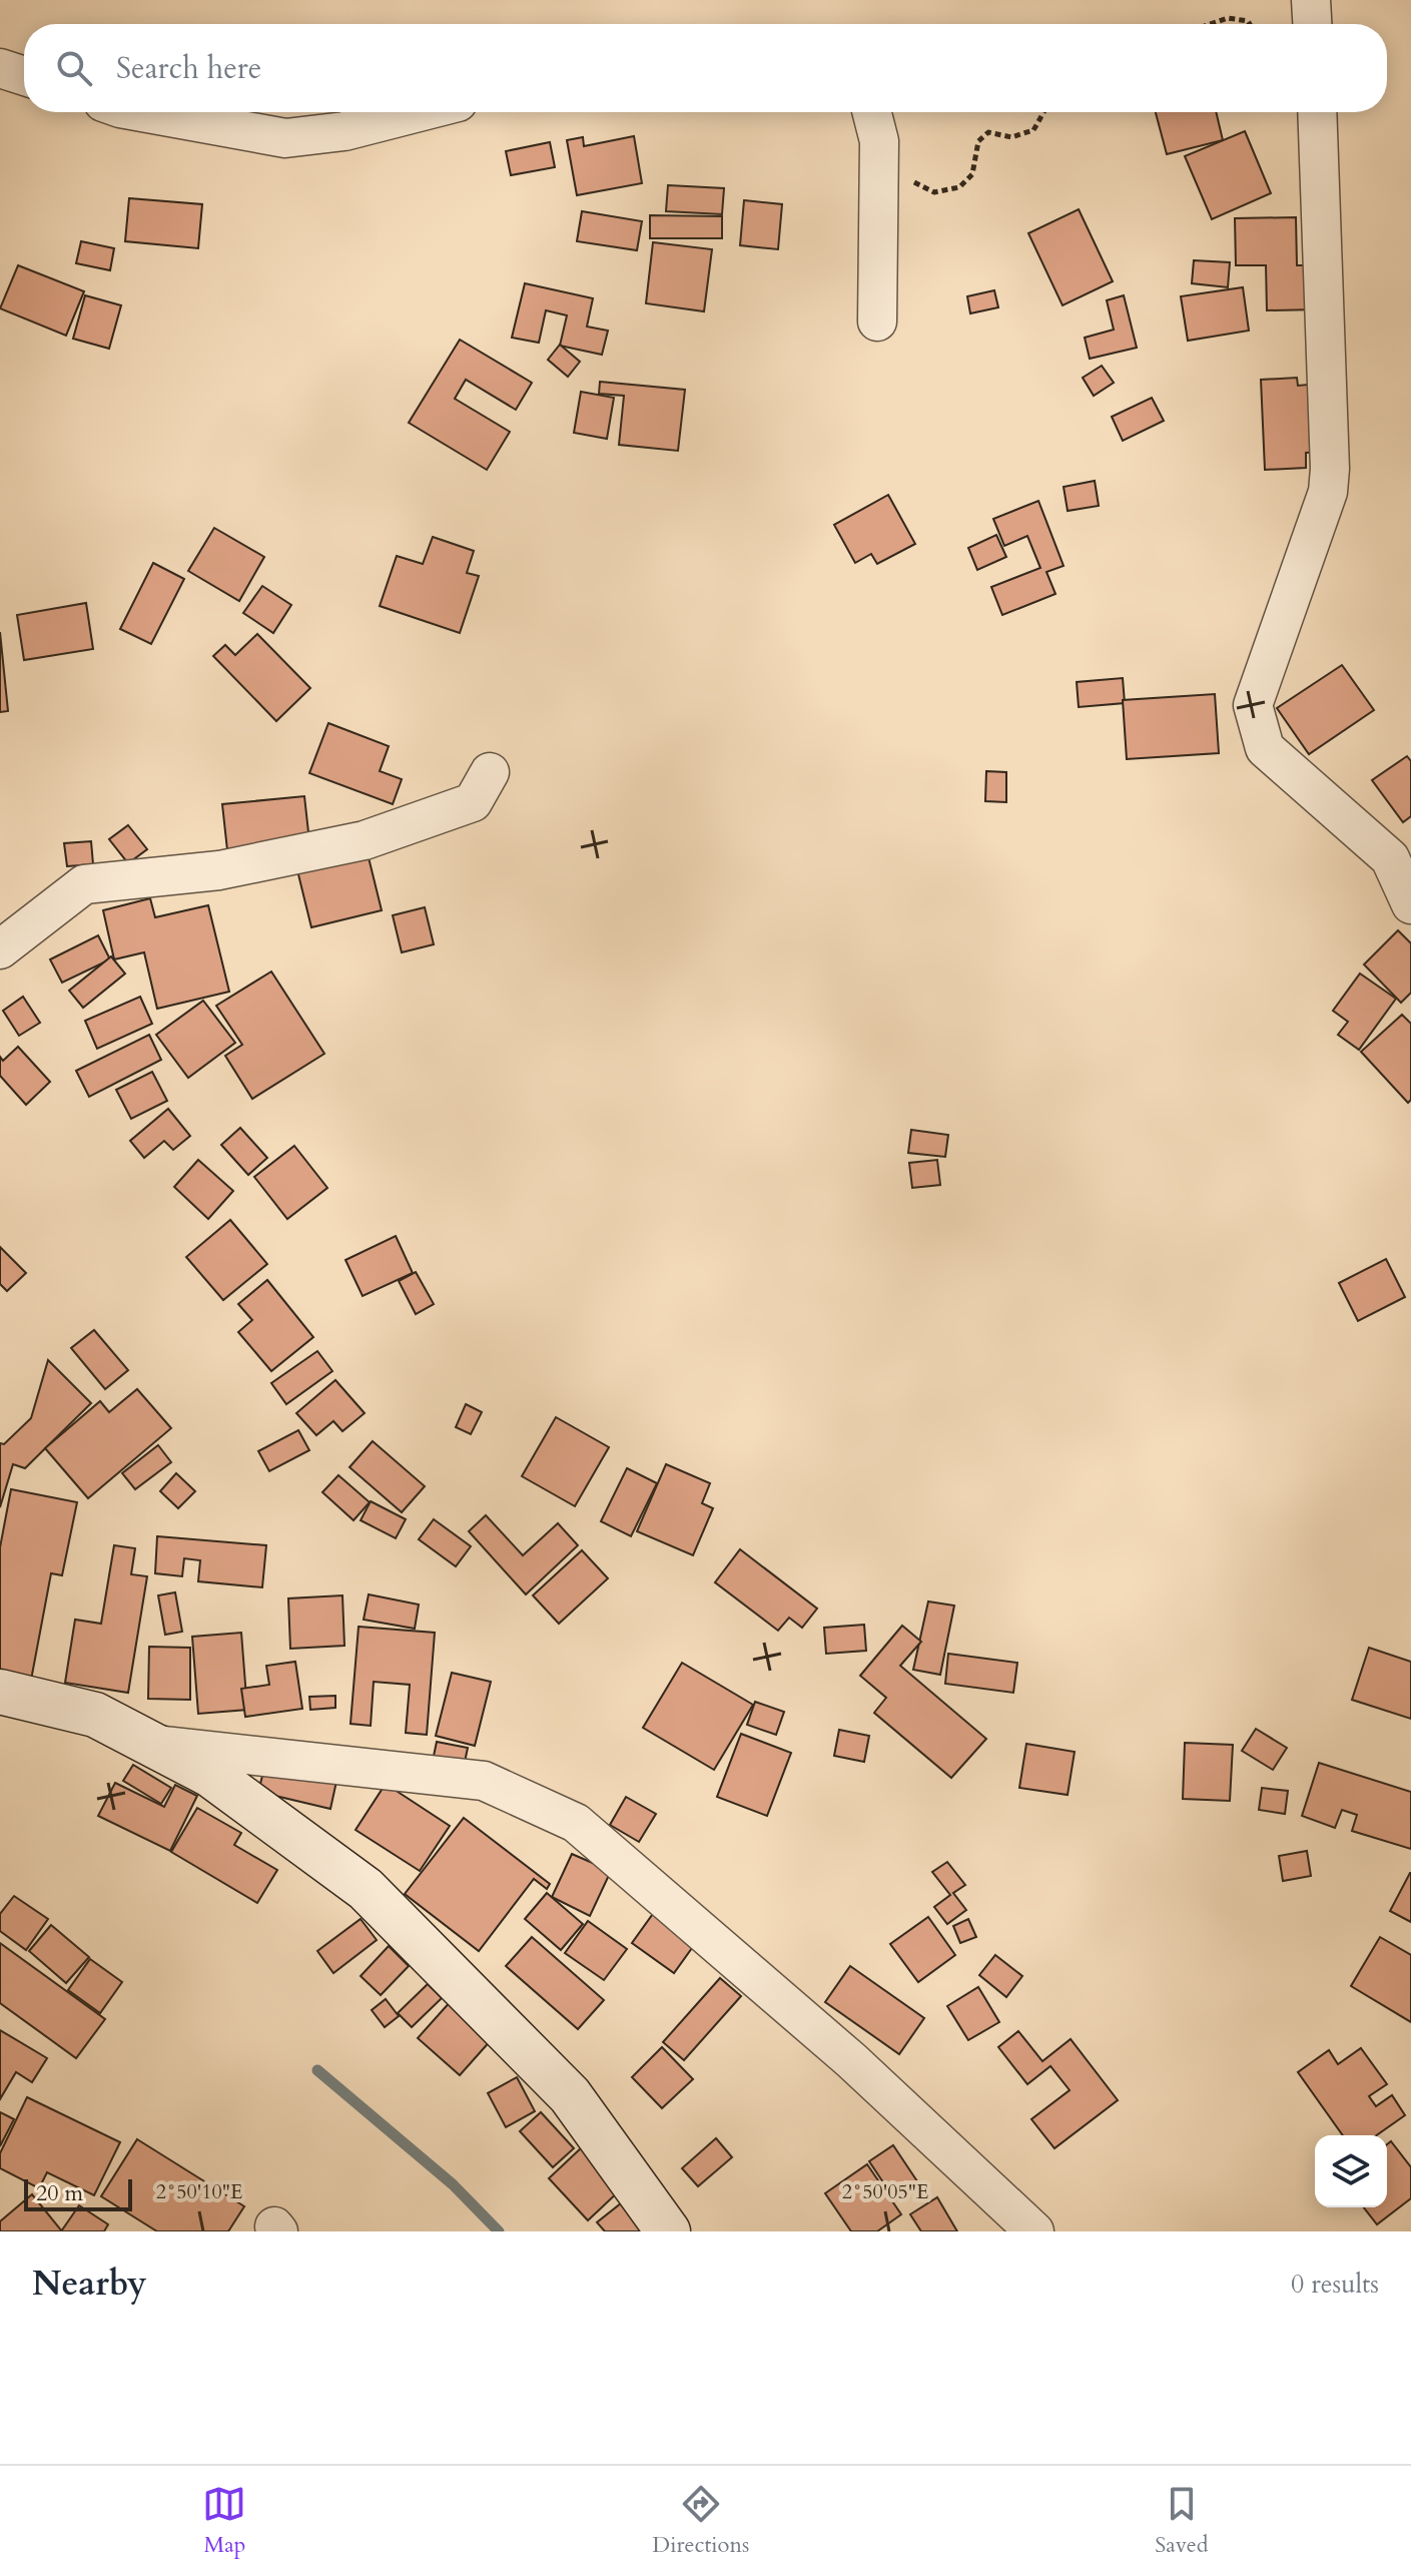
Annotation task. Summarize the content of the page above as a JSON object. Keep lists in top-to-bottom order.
{
  "scale_bar": "20 m",
  "page": {
    "search": "Search here",
    "scale": "20 m",
    "heading": ["Nearby", "0 results"],
    "nav": ["Map", "Directions", "Saved"]
  },
  "coordinates": ["2°50'10\"E", "2°50'05\"E"]
}
